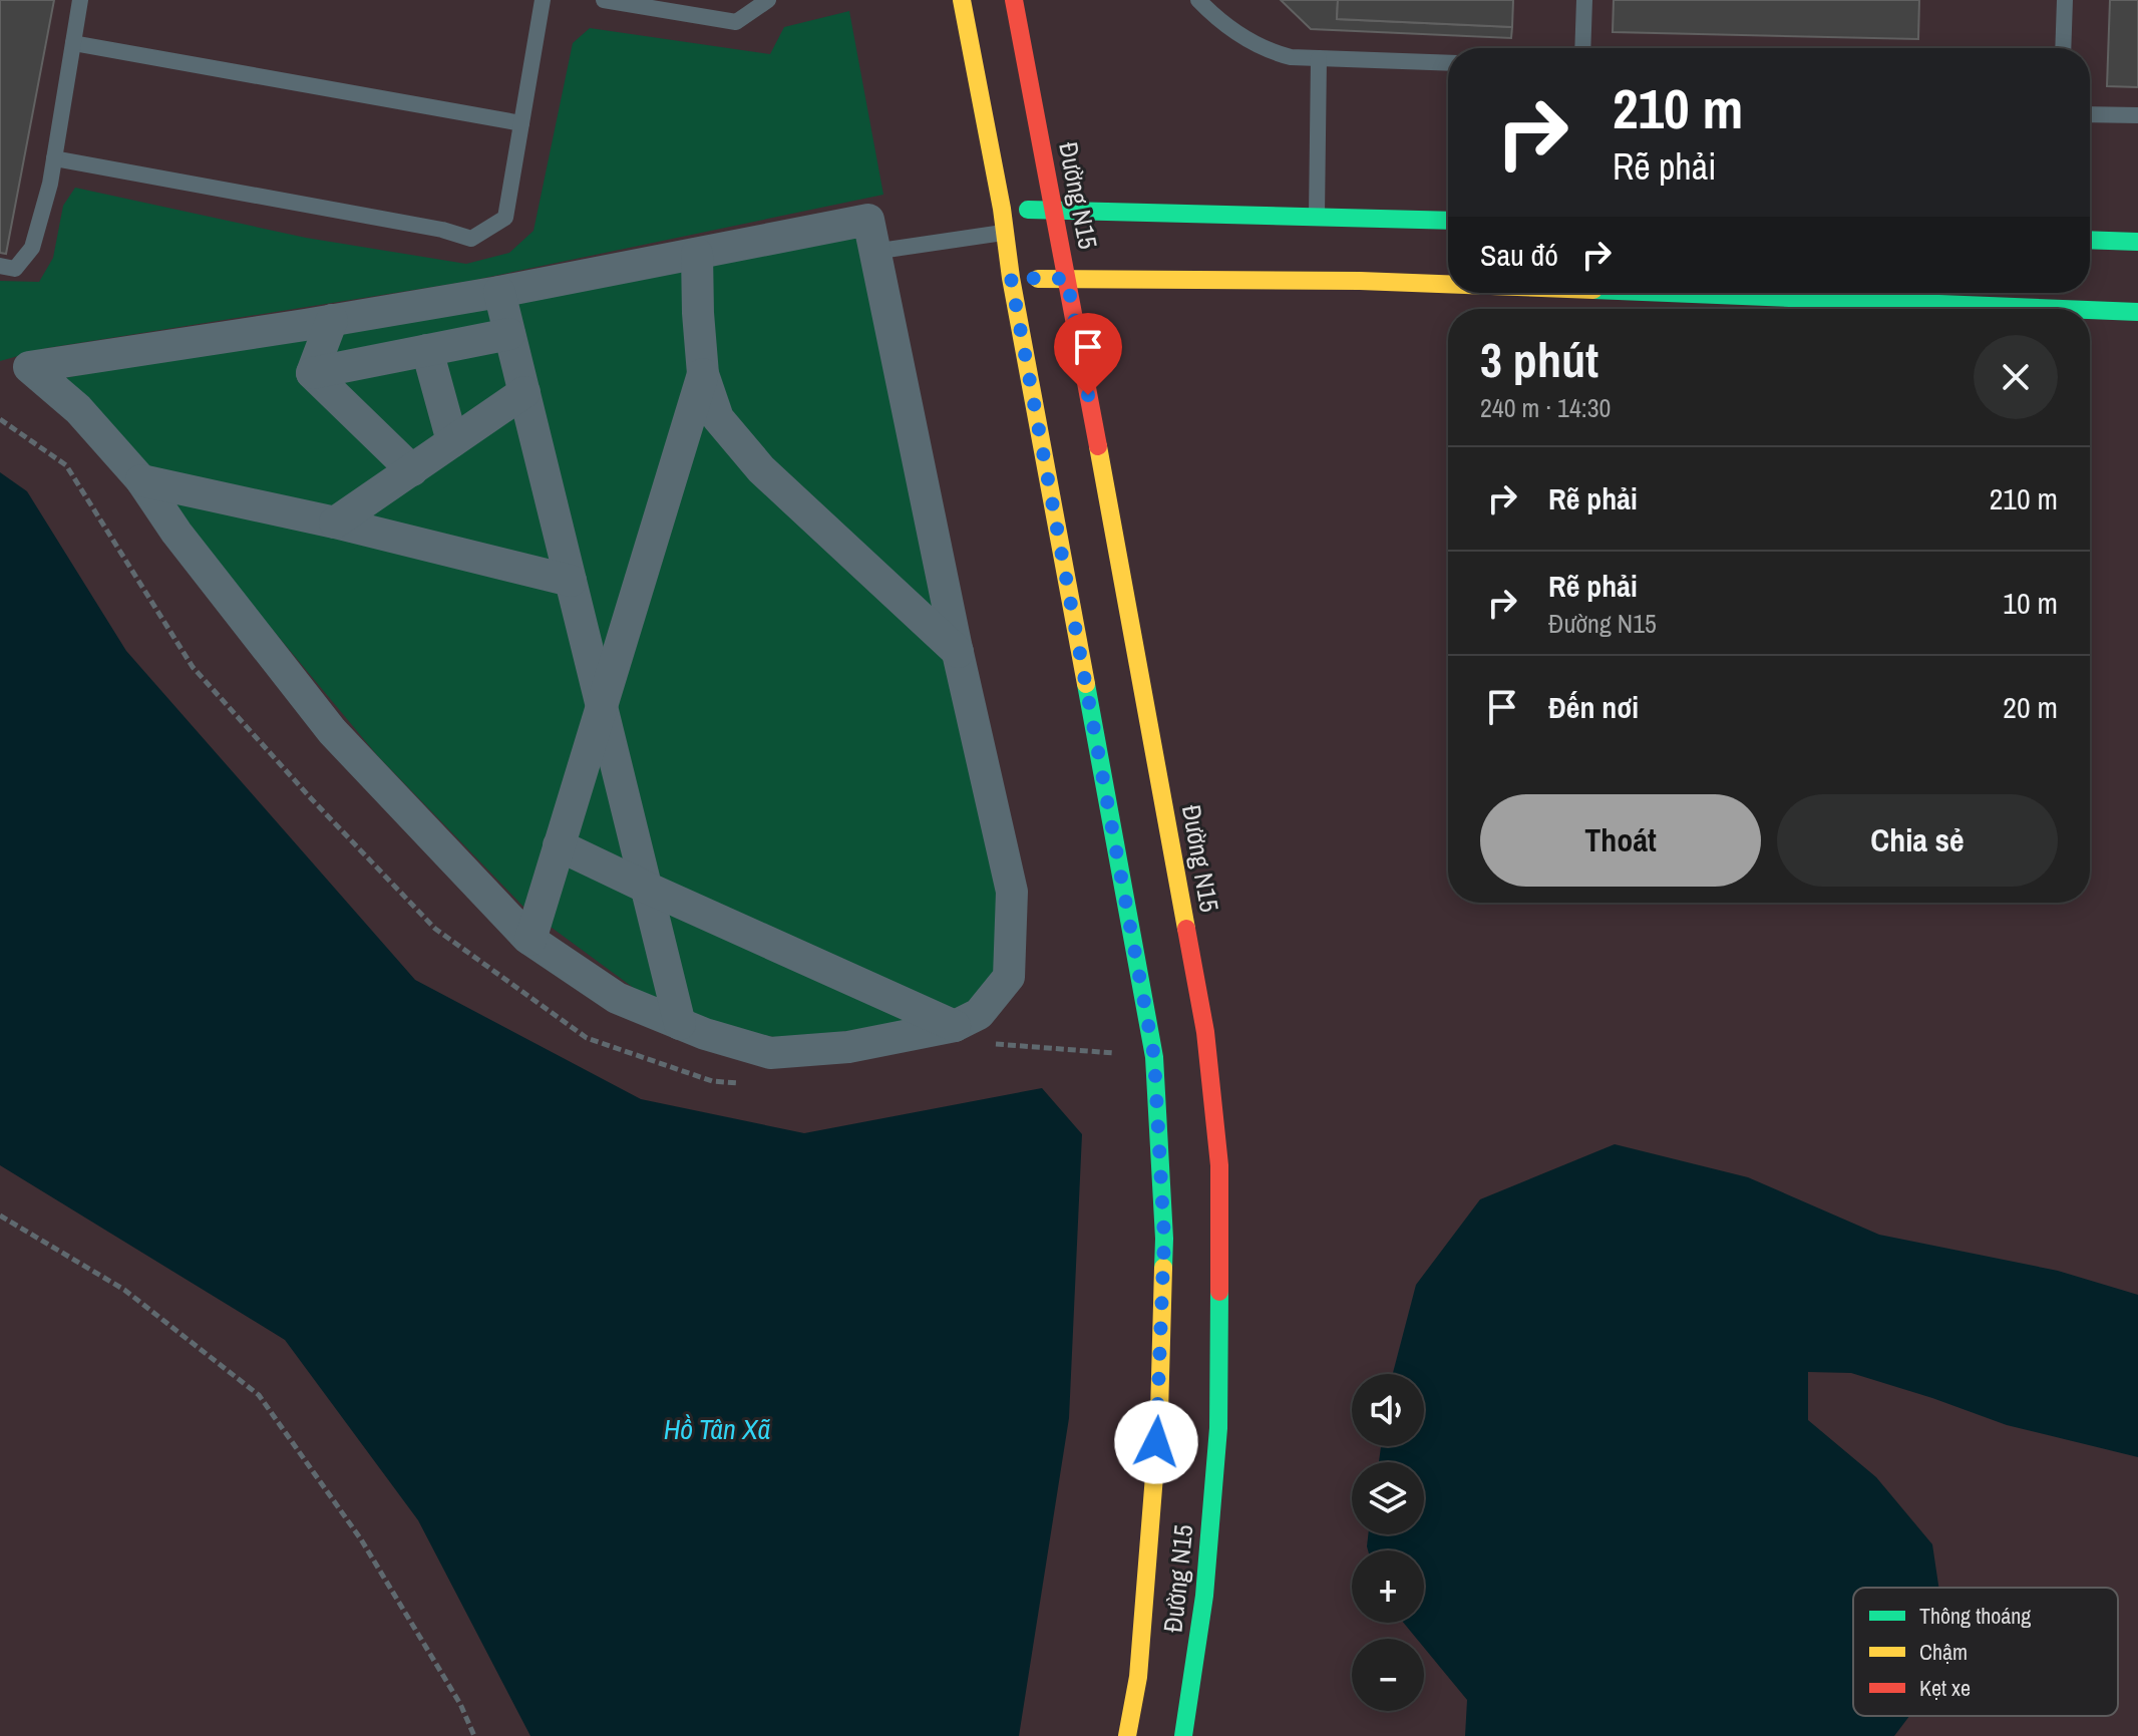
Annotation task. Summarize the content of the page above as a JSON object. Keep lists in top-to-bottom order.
{
  "streets": {
    "street": ["Đường N15"]
  },
  "water": ["Hồ Tân Xã"],
  "legend": ["Thông thoáng", "Chậm", "Kẹt xe"],
  "page": {
    "turn": ["210 m", "Rẽ phải"],
    "then": "Sau đó",
    "heading": ["3 phút", "240 m · 14:30"],
    "list": [
      {
        "name": "Rẽ phải",
        "value": "210 m"
      },
      {
        "name": "Rẽ phải",
        "note": "Đường N15",
        "value": "10 m"
      },
      {
        "name": "Đến nơi",
        "value": "20 m"
      }
    ],
    "buttons": ["Thoát", "Chia sẻ"],
    "map_buttons": ["+", "−"]
  }
}
